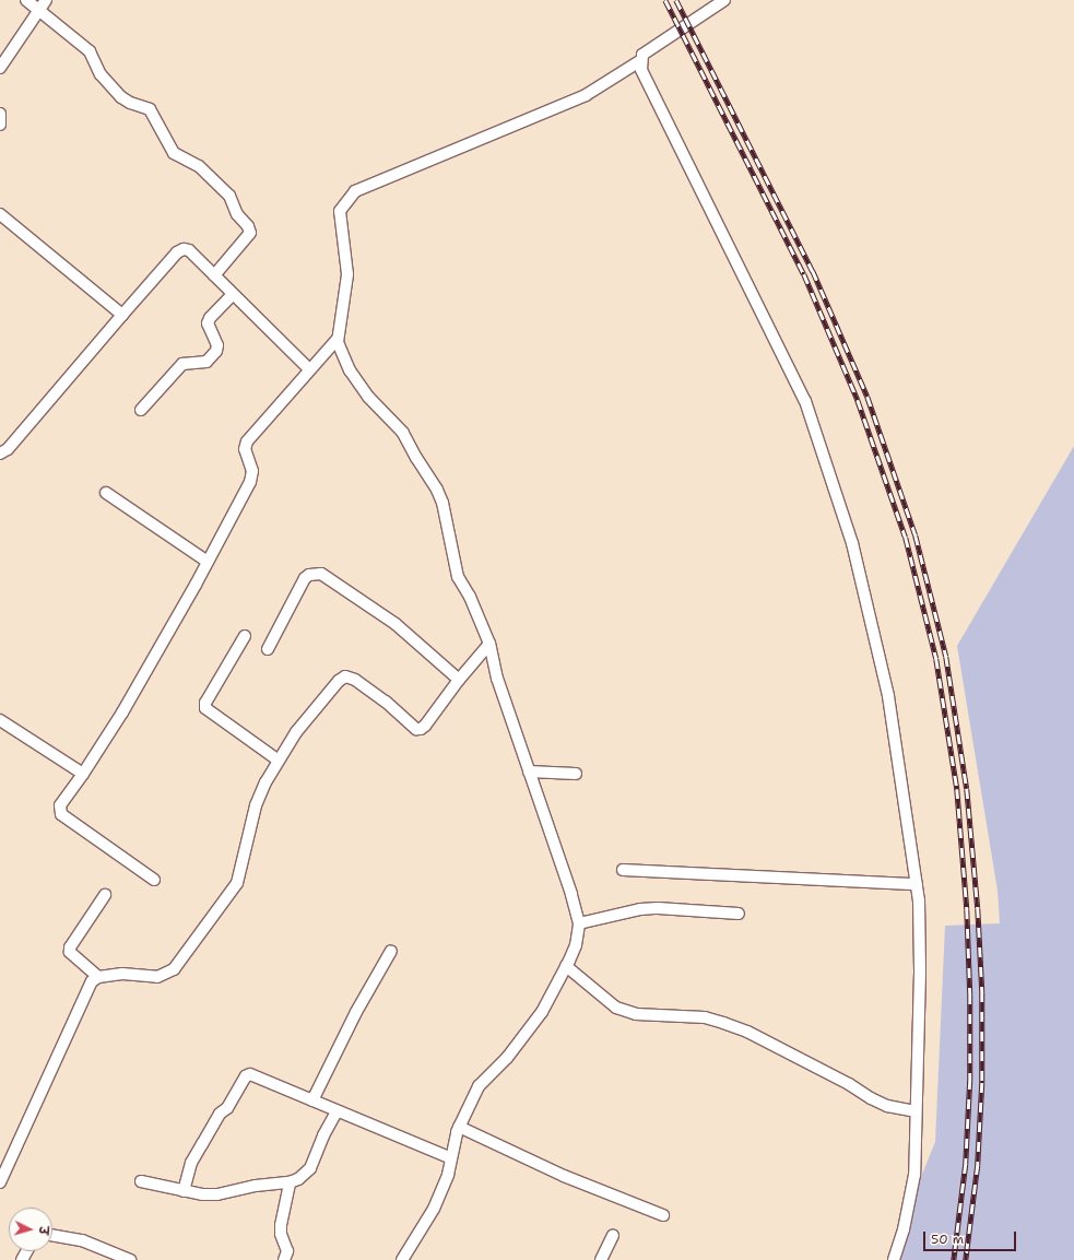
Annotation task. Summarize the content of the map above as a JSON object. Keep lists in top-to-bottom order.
{
  "scale_bar": "50 m",
  "north": "right"
}
